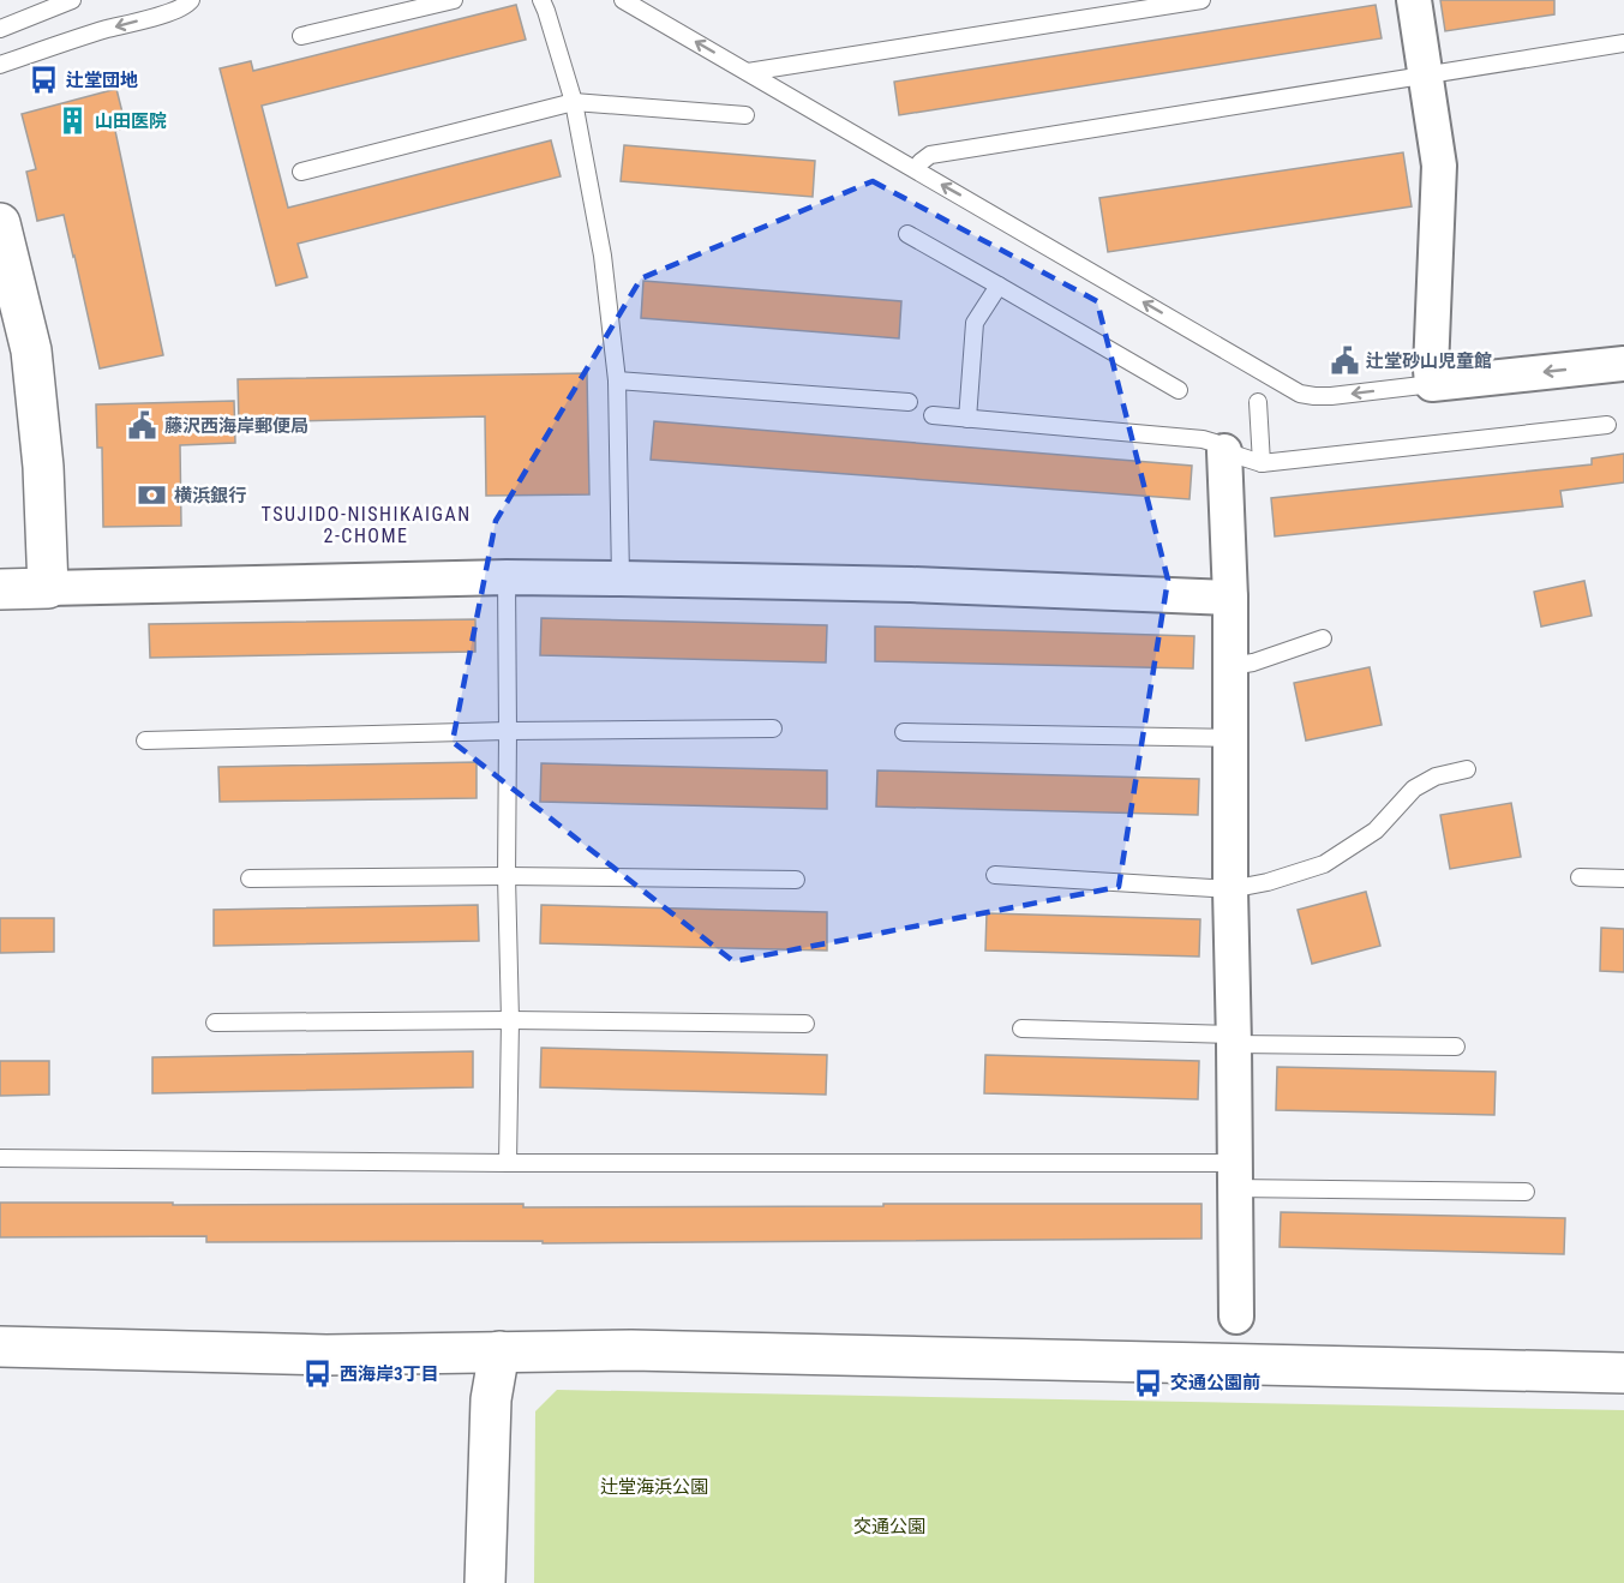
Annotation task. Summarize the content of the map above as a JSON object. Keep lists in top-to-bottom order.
{
  "districts": ["TSUJIDO-NISHIKAIGAN 2-CHOME"],
  "parks": ["辻堂海浜公園", "交通公園"],
  "places": {
    "bus stop": ["辻堂団地", "西海岸3丁目", "交通公園前"],
    "building": ["山田医院"],
    "public building": ["辻堂砂山児童館", "藤沢西海岸郵便局"],
    "bank": ["横浜銀行"]
  }
}
